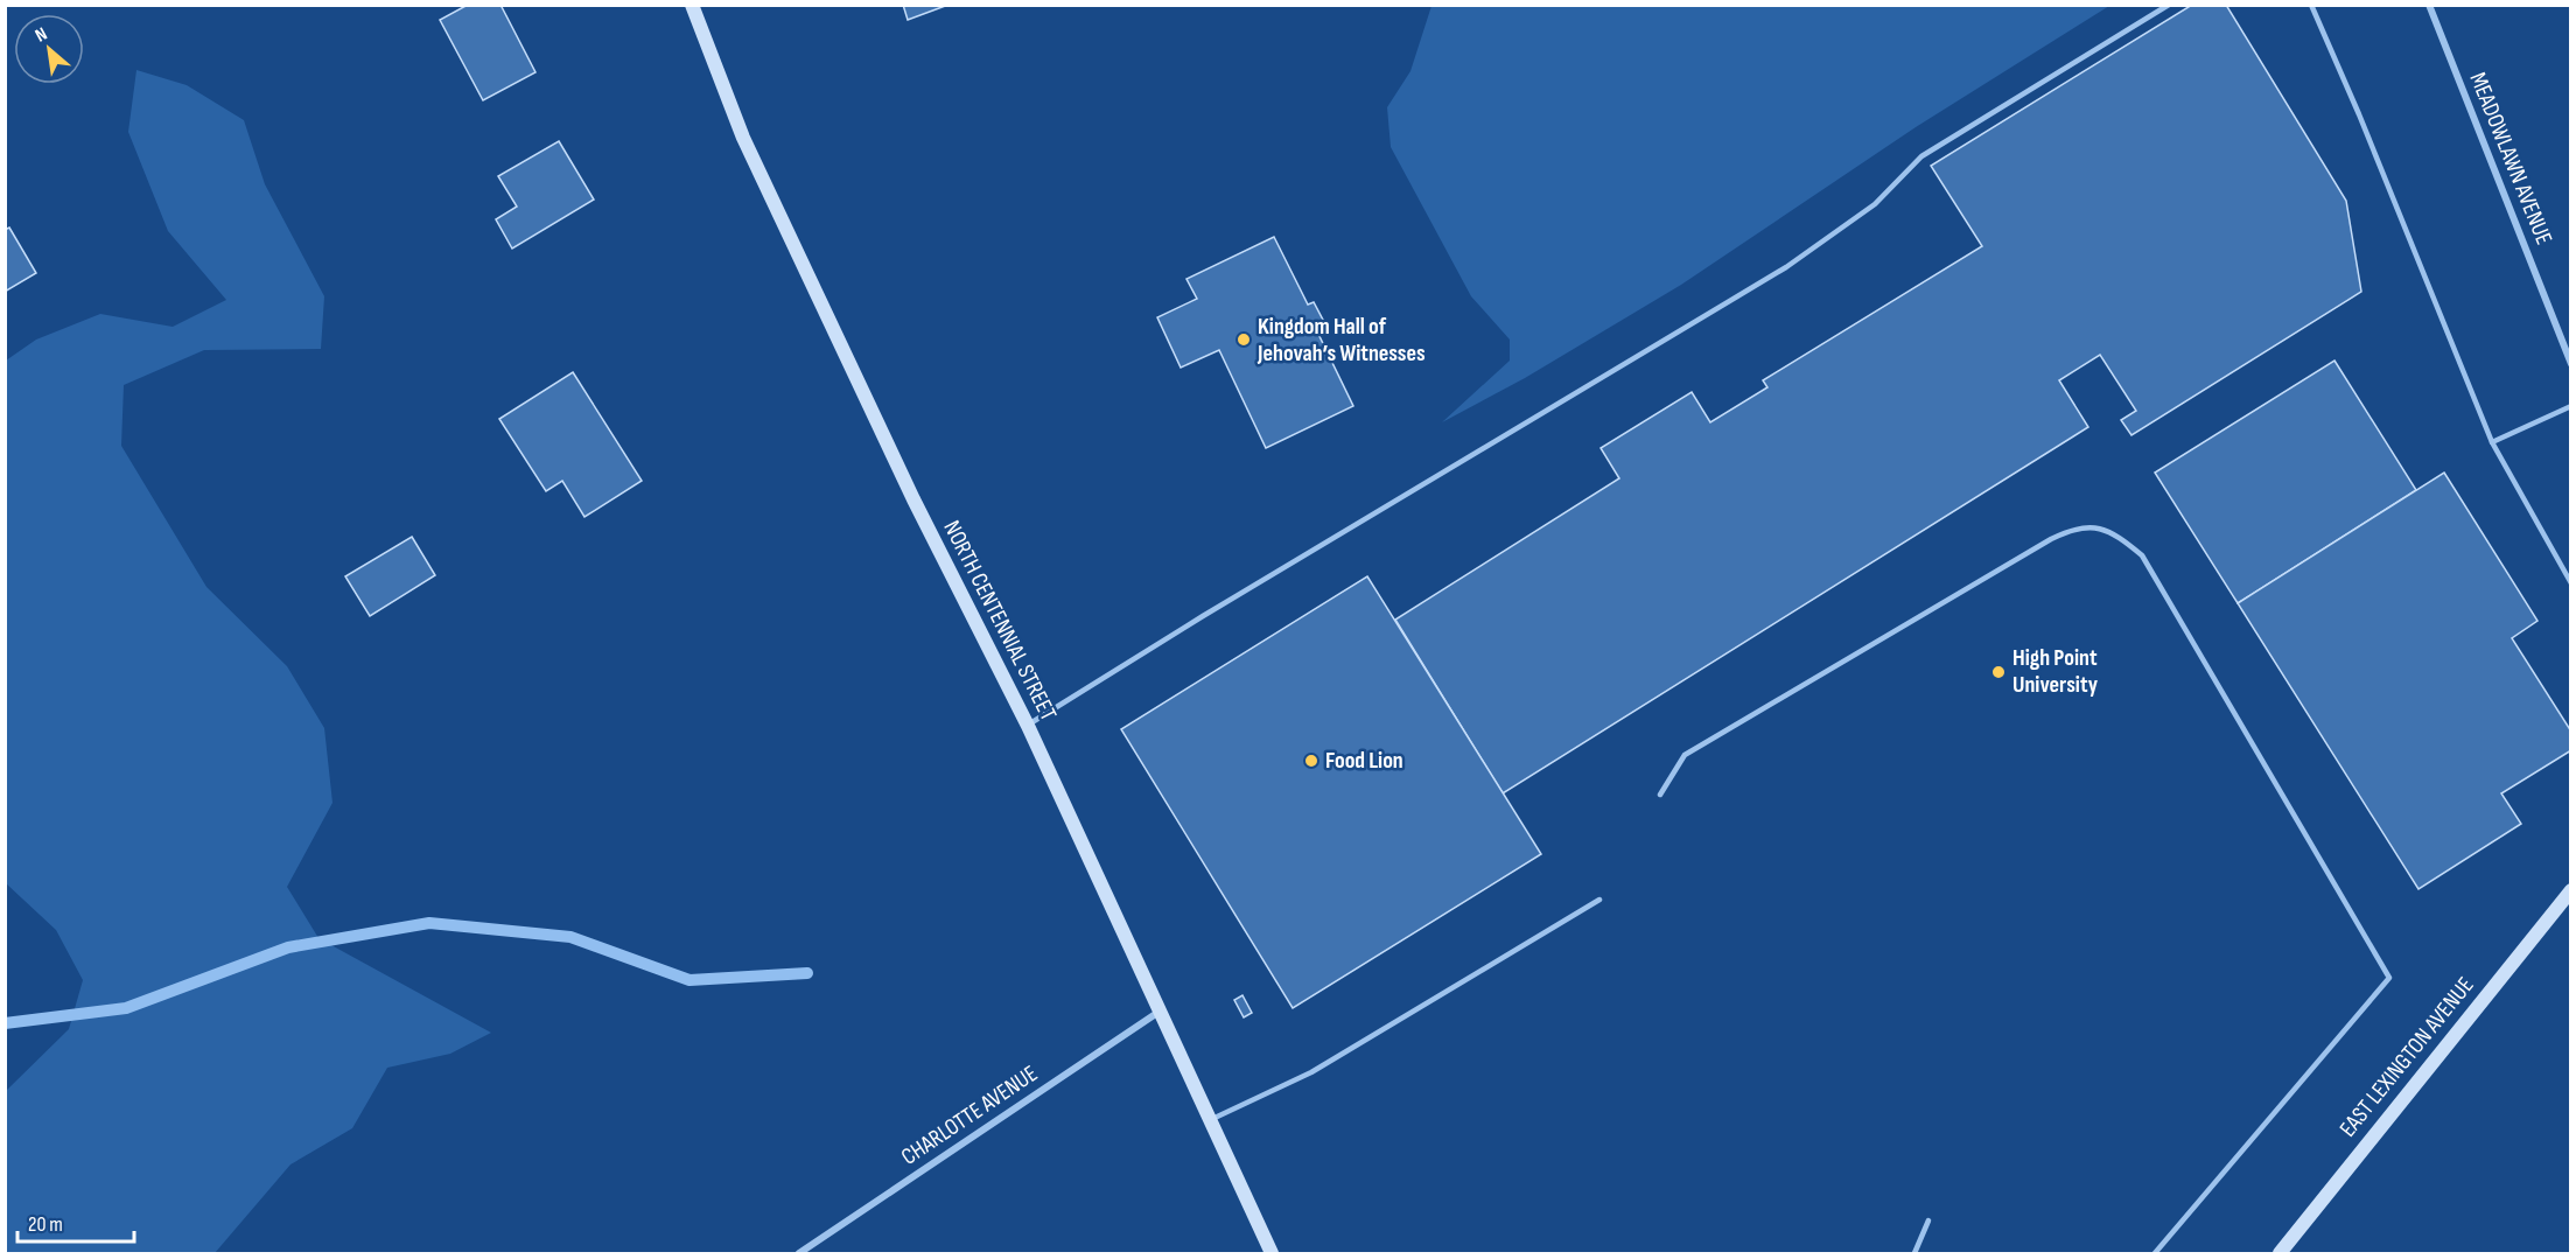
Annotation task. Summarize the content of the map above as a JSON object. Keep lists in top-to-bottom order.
{
  "streets": {
    "main road": ["NORTH CENTENNIAL STREET", "EAST LEXINGTON AVENUE"],
    "street": ["MEADOWLAWN AVENUE", "CHARLOTTE AVENUE"]
  },
  "crossings": [
    ["NORTH CENTENNIAL STREET", "CHARLOTTE AVENUE"]
  ],
  "places": ["Kingdom Hall of Jehovah’s Witnesses", "High Point University", "Food Lion"],
  "scale_bar": "20 m",
  "north": "top left"
}
